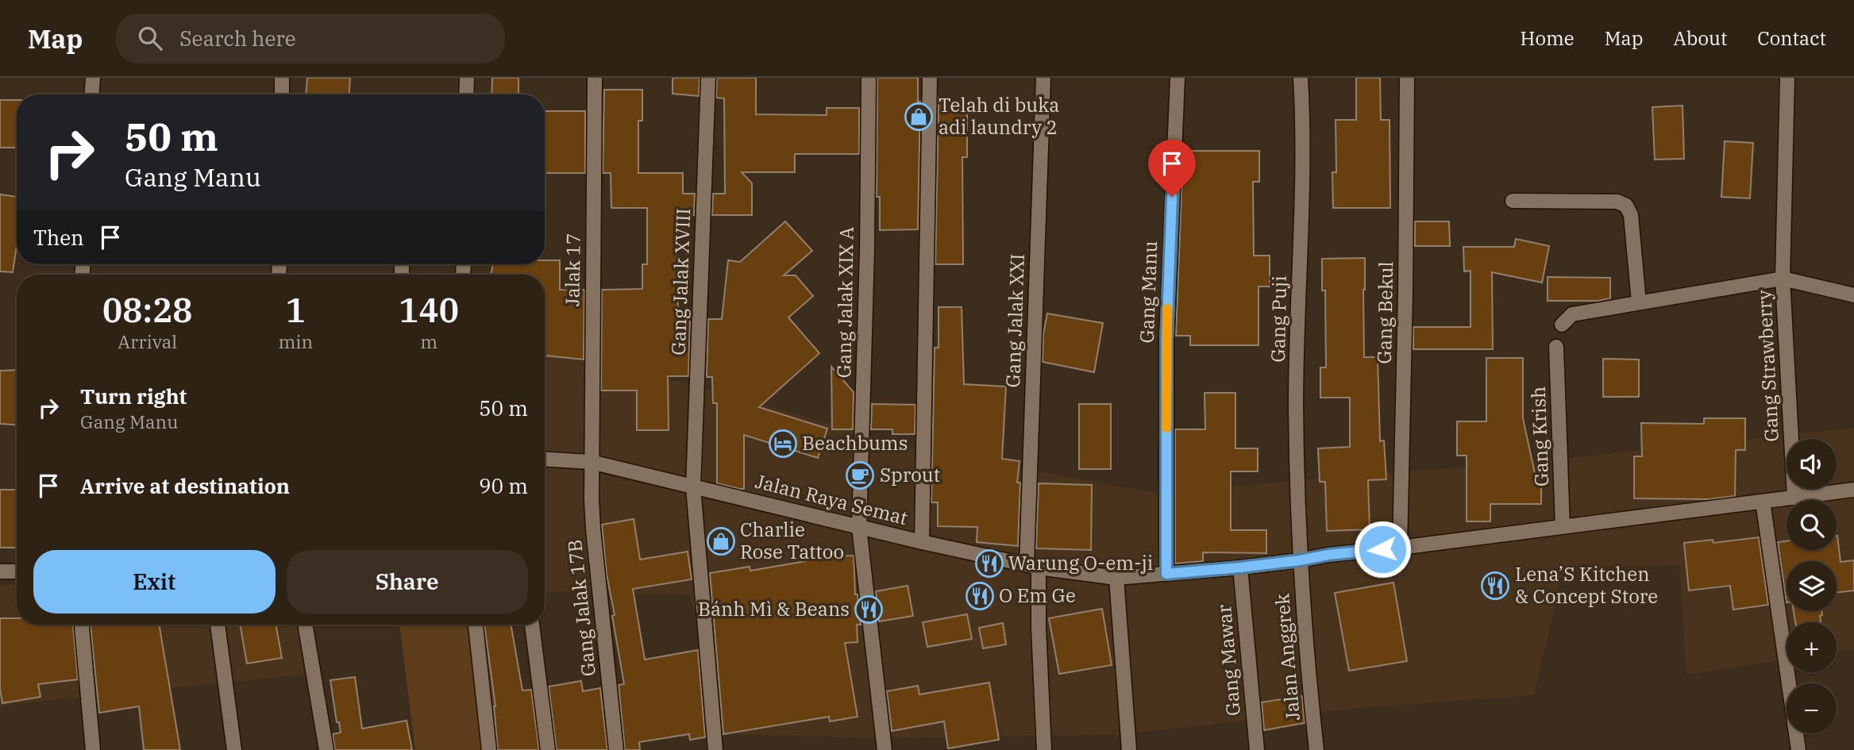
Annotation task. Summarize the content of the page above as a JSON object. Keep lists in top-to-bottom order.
{
  "streets": {
    "street": [
      "Jalak 17",
      "Gang Jalak XVIII",
      "Gang Manu",
      "Gang Jalak XIX A",
      "Gang Bekul",
      "Gang Puji",
      "Gang Jalak XXI",
      "Gang Strawberry",
      "Gang Krish",
      "Jalan Raya Semat",
      "Gang Jalak 17B",
      "Jalan Anggrek",
      "Gang Mawar"
    ]
  },
  "crossings": [
    ["Jalak 17", "Jalan Raya Semat"],
    ["Jalak 17", "Gang Jalak 17B"],
    ["Gang Jalak XVIII", "Jalan Raya Semat"],
    ["Gang Manu", "Jalan Raya Semat"],
    ["Gang Jalak XIX A", "Jalan Raya Semat"],
    ["Gang Bekul", "Jalan Raya Semat"],
    ["Gang Puji", "Jalan Raya Semat"],
    ["Gang Puji", "Jalan Anggrek"],
    ["Gang Jalak XXI", "Jalan Raya Semat"],
    ["Gang Strawberry", "Jalan Raya Semat"],
    ["Gang Krish", "Jalan Raya Semat"],
    ["Jalan Raya Semat", "Gang Jalak 17B"],
    ["Jalan Raya Semat", "Jalan Anggrek"],
    ["Jalan Raya Semat", "Gang Mawar"]
  ],
  "places": {
    "shop": ["Telah di buka adi laundry 2", "Charlie Rose Tattoo"],
    "hotel": ["Beachbums"],
    "cafe": ["Sprout"],
    "restaurant": [
      "Warung O-em-ji",
      "Lena’S Kitchen & Concept Store",
      "O Em Ge",
      "Bánh Mì & Beans"
    ]
  },
  "page": {
    "header": "Map",
    "search": "Search here",
    "nav": [
      "Home",
      "Map",
      "About",
      "Contact"
    ],
    "turn": ["50 m", "Gang Manu"],
    "then": "Then",
    "eta": [
      "08:28",
      "Arrival",
      "1",
      "min",
      "140",
      "m"
    ],
    "list": [
      {
        "name": "Turn right",
        "note": "Gang Manu",
        "value": "50 m"
      },
      {
        "name": "Arrive at destination",
        "value": "90 m"
      }
    ],
    "map_buttons": ["+", "−"],
    "buttons": ["Exit", "Share"]
  }
}
